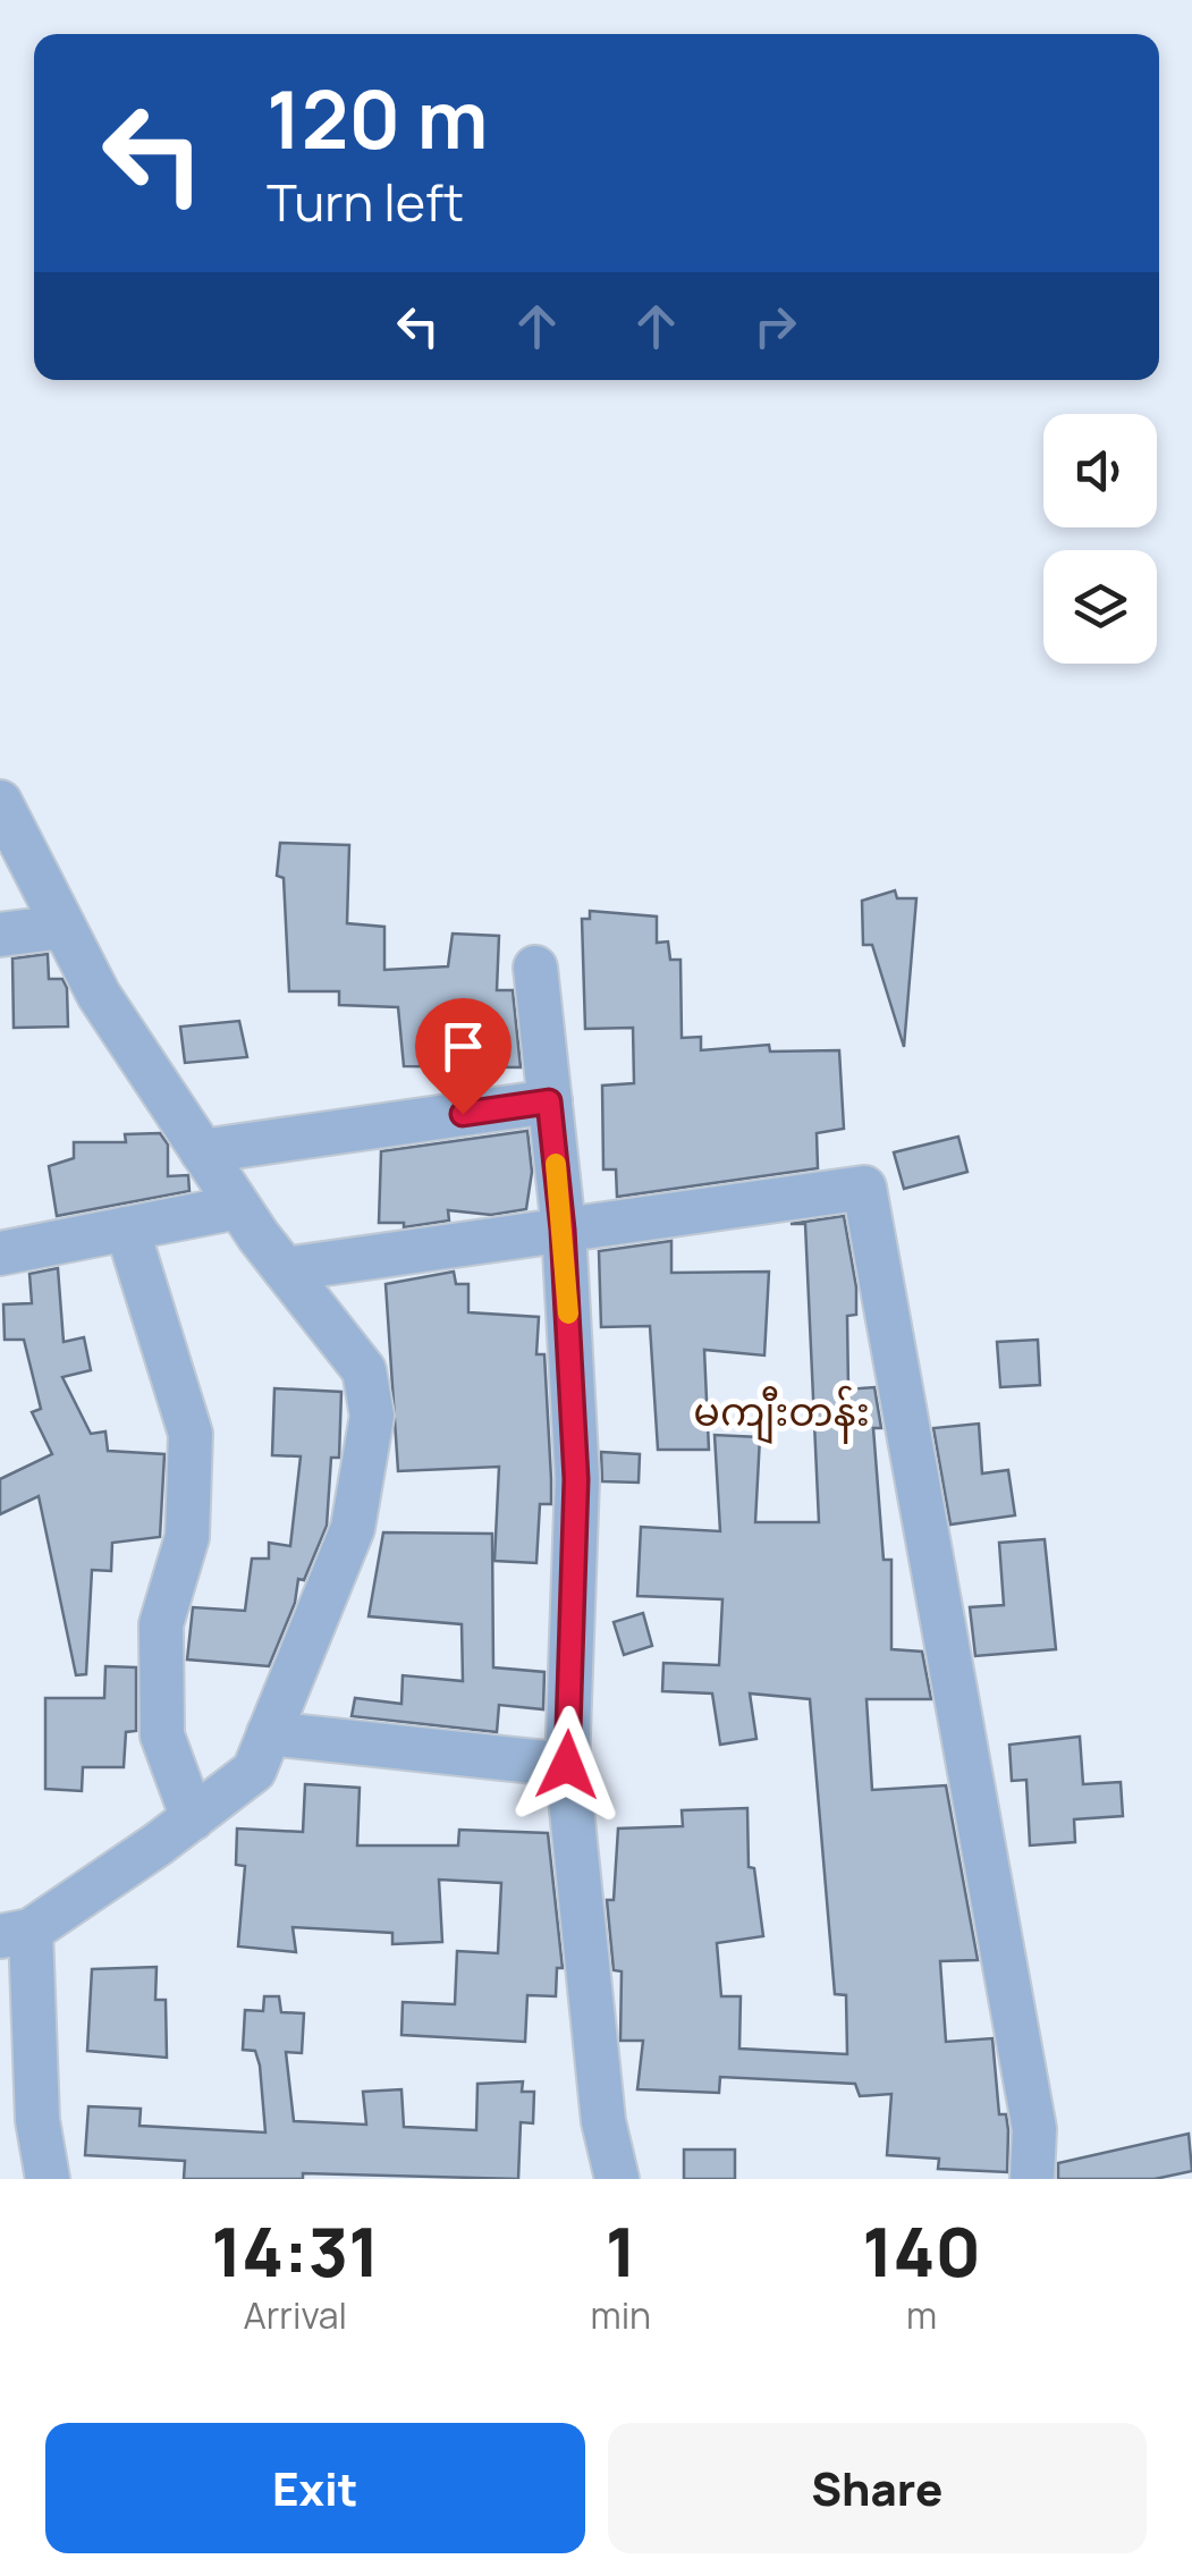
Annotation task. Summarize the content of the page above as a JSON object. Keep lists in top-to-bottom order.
{
  "districts": ["မကျီးတန်း"],
  "page": {
    "turn": ["120 m", "Turn left"],
    "eta": [
      "14:31",
      "Arrival",
      "1",
      "min",
      "140",
      "m"
    ],
    "buttons": ["Exit", "Share"]
  }
}
